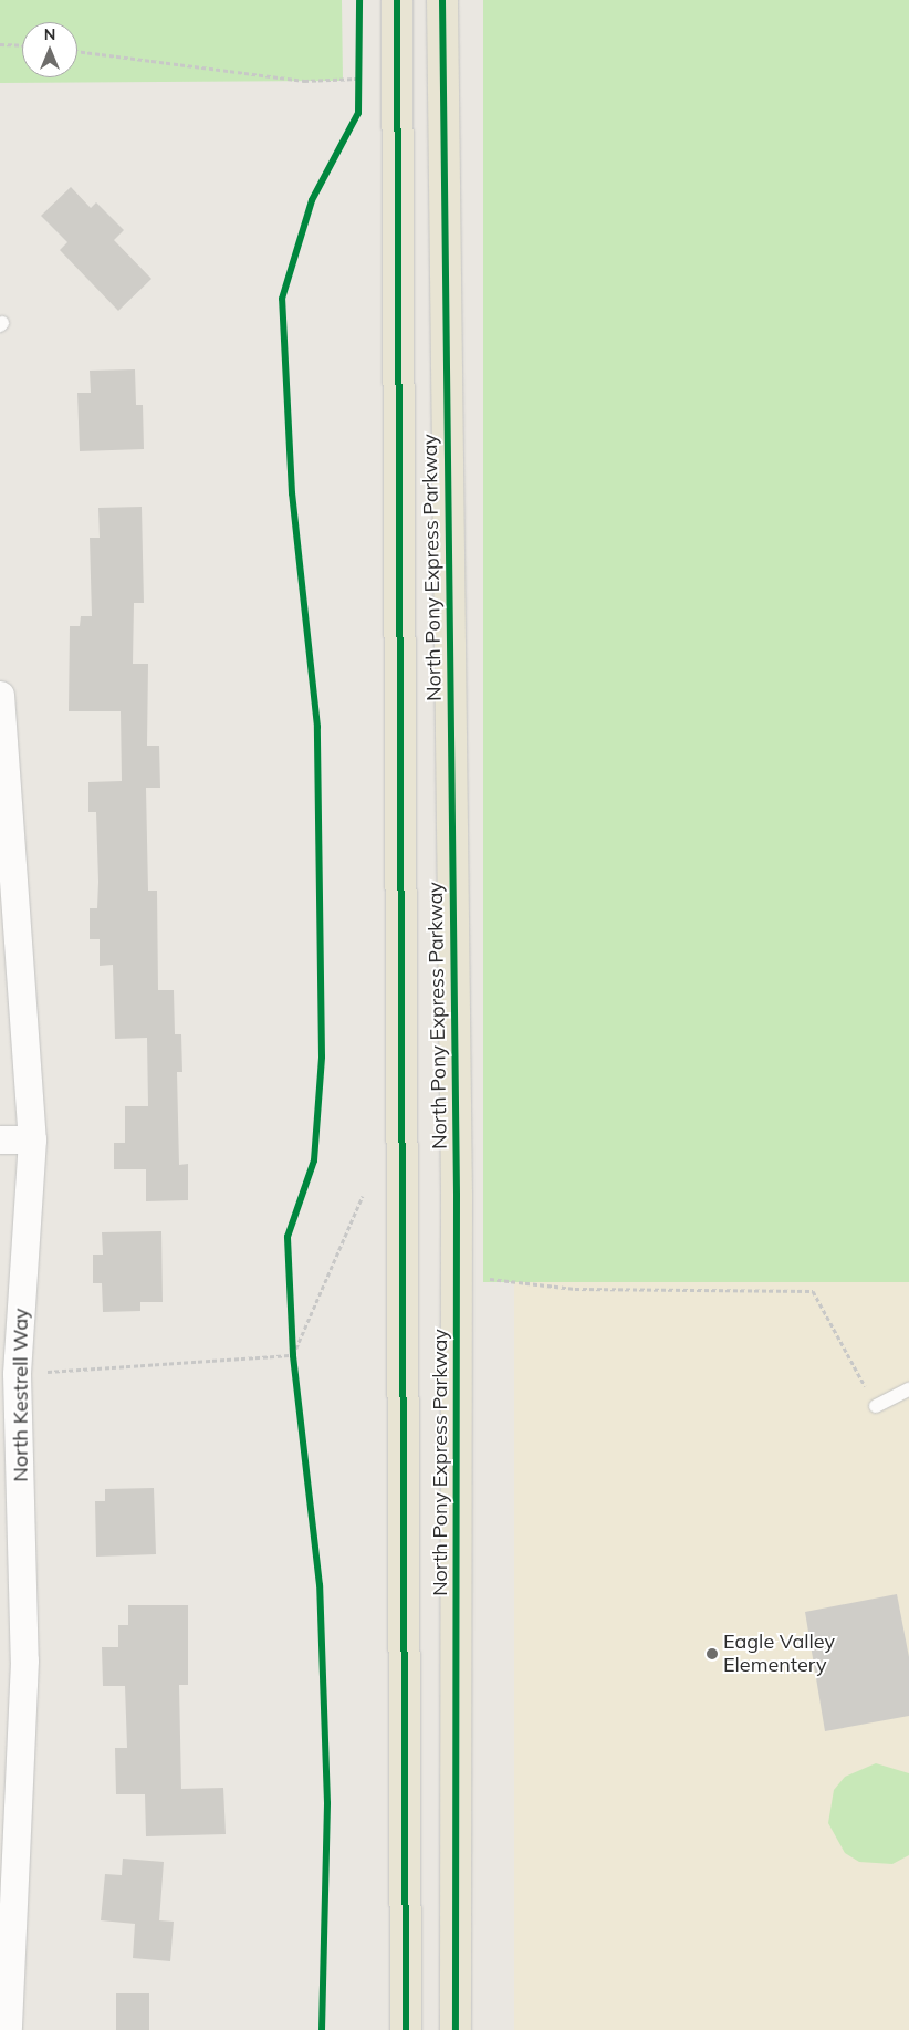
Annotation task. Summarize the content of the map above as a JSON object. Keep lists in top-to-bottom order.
{
  "streets": {
    "main road": ["North Pony Express Parkway"],
    "street": ["North Kestrell Way"]
  },
  "places": ["Eagle Valley Elementery"],
  "north": "top"
}
